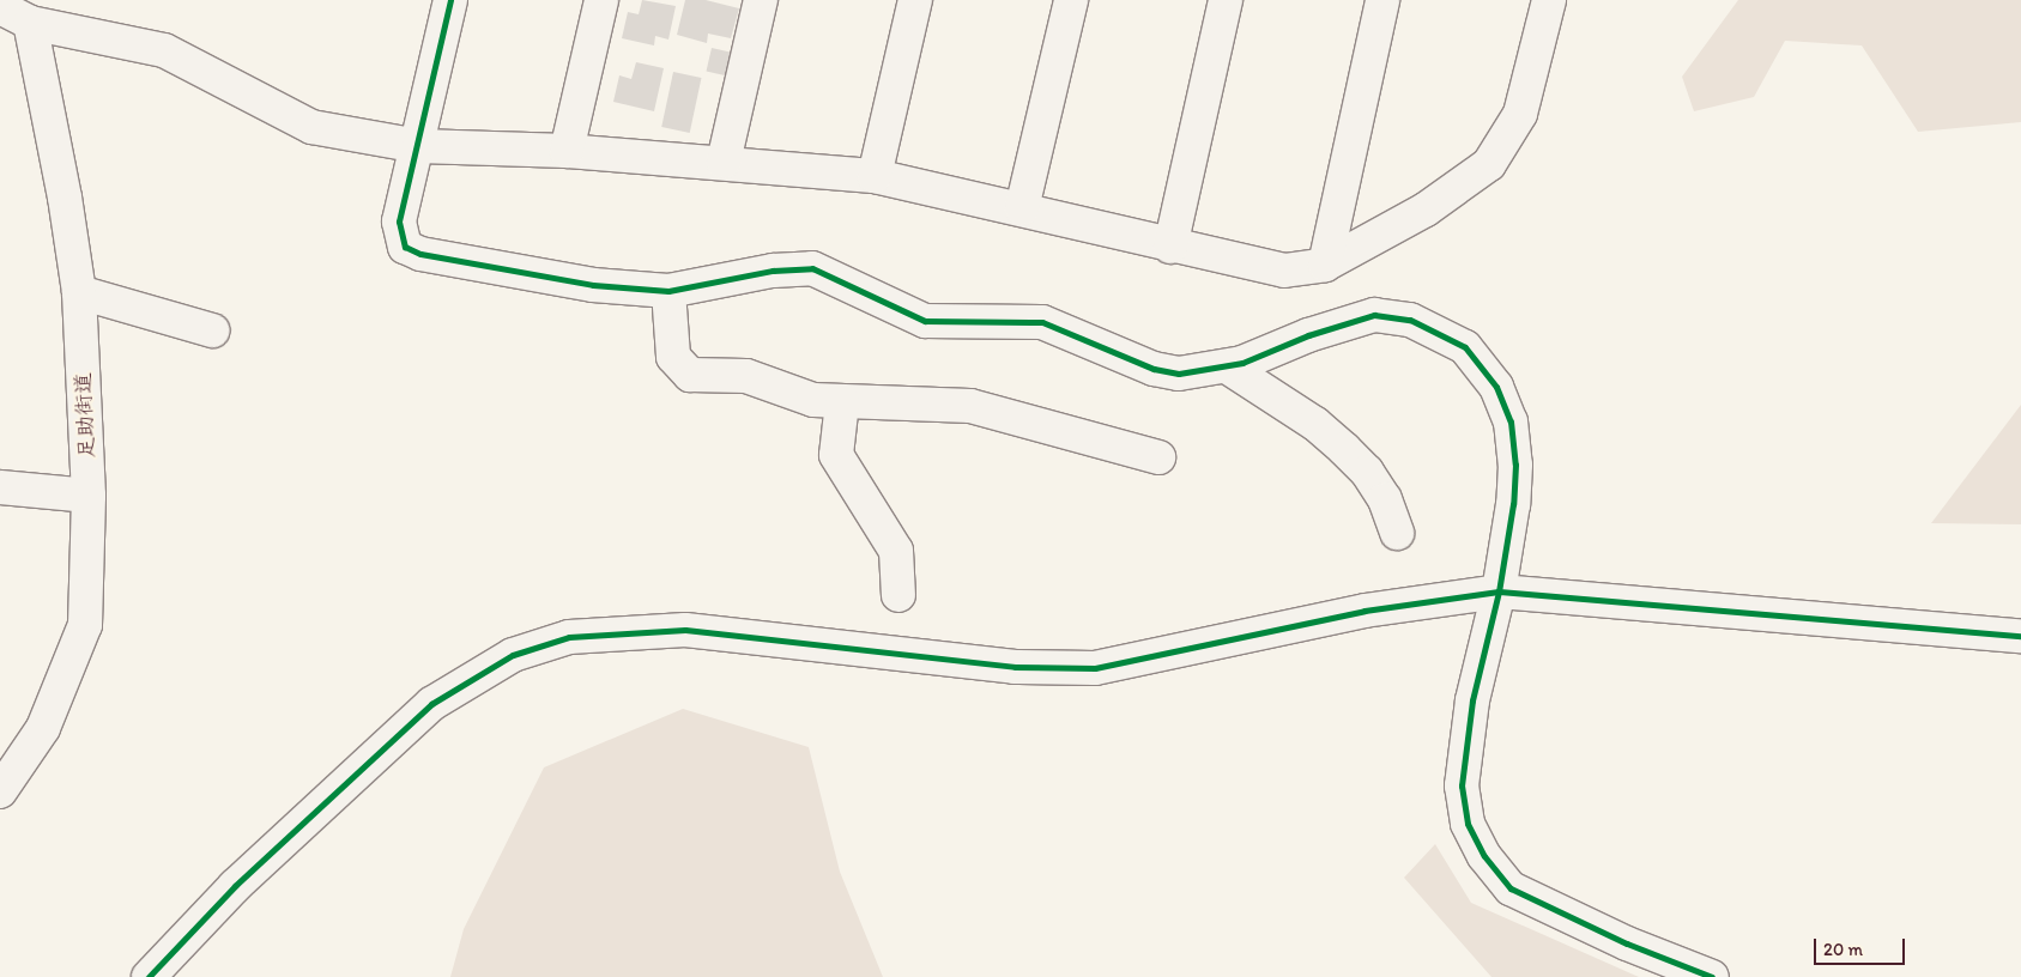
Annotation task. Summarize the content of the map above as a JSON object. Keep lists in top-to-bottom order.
{
  "streets": {
    "street": ["足助街道"]
  },
  "scale_bar": "20 m"
}
